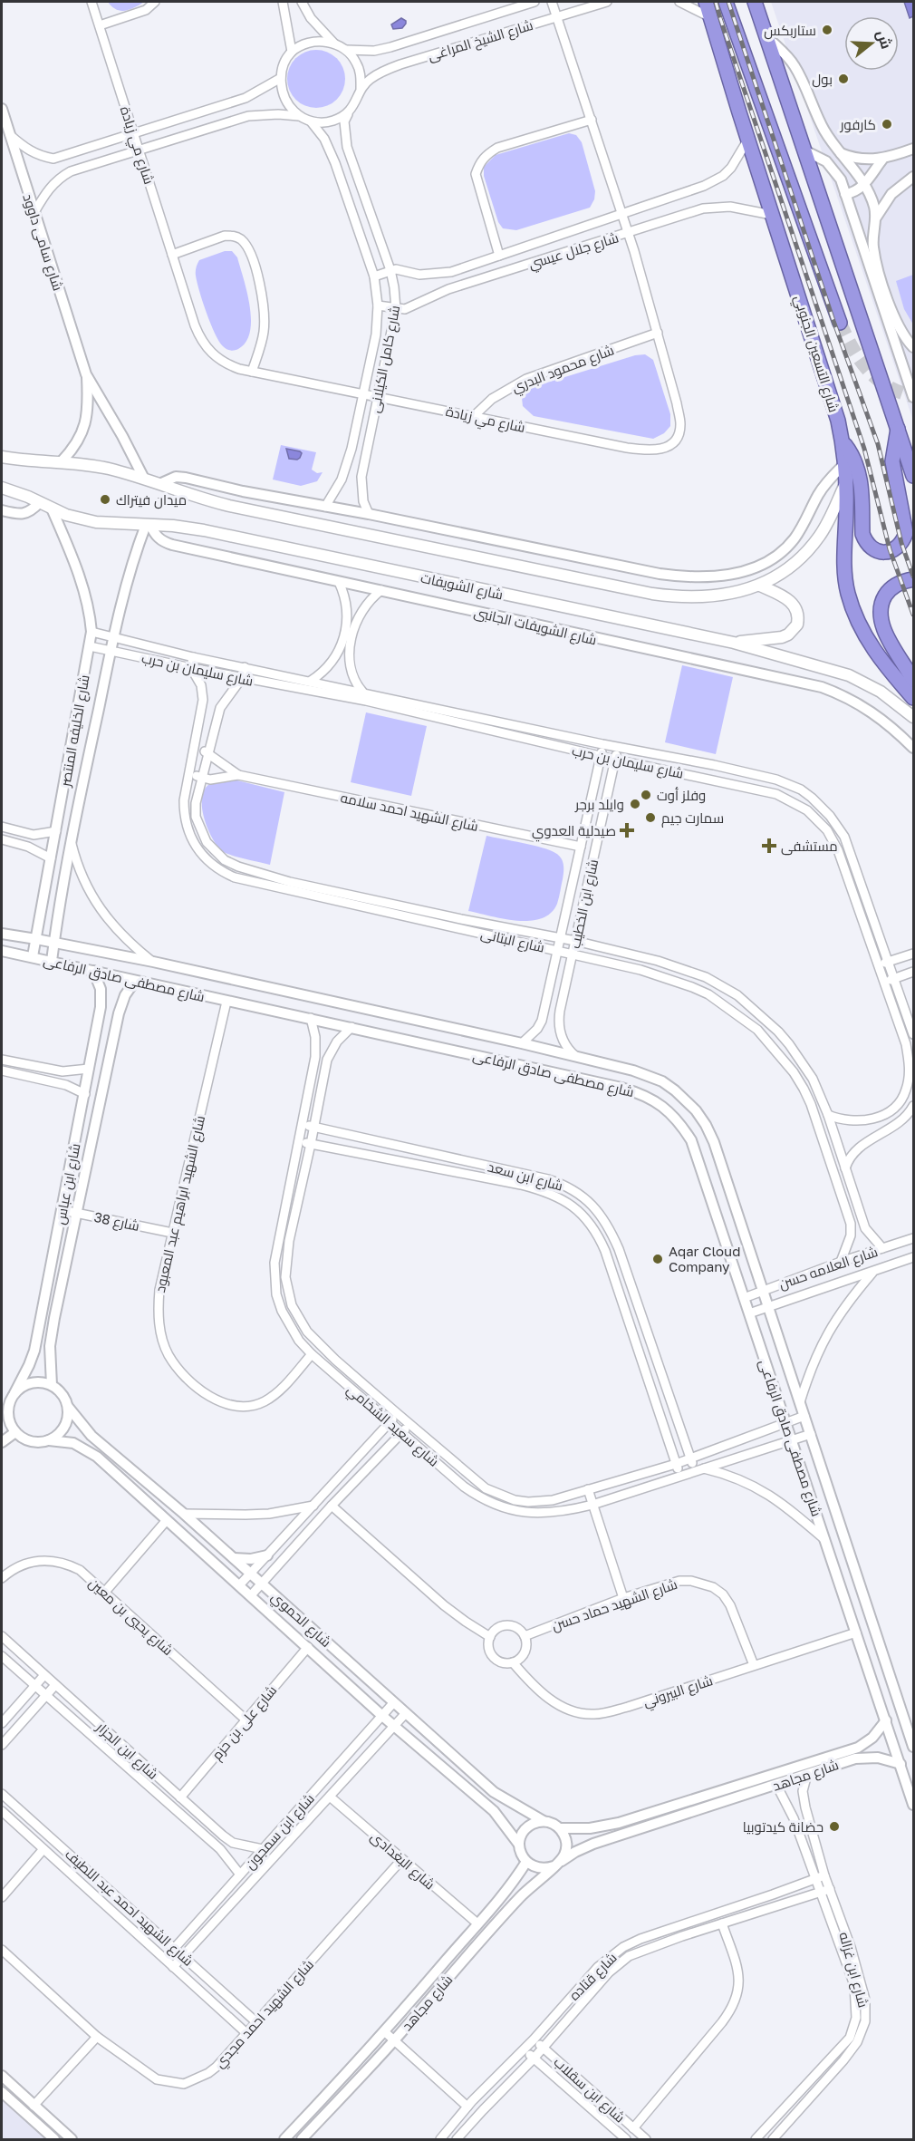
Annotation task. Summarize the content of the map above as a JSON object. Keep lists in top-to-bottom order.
{
  "streets": {
    "highway": ["شارع التسعين الجنوبي"],
    "main road": ["شارع الشويفات"],
    "street": [
      "شارع الشيخ المراغى",
      "شارع مي زيادة",
      "شارع سامى داوود",
      "شارع جلال عيسي",
      "شارع كامل الكيلانى",
      "شارع محمود البدري",
      "شارع الشويفات الجانبى",
      "شارع سليمان بن حرب",
      "شارع الخليفه المنتصر",
      "شارع الشهيد احمد سلامه",
      "شارع ابن الخطيب",
      "شارع البتانى",
      "شارع مصطفى صادق الرفاعى",
      "شارع ابن سعد",
      "شارع ابن عباس",
      "شارع الشهيد ابراهيم عبد المعبود",
      "شارع 38",
      "شارع العلامه حسن",
      "شارع سعيد الشخامي",
      "شارع الشهيد حماد حسن",
      "شارع يحيي بن معين",
      "شارع الحموي",
      "شارع البيروني",
      "شارع على بن حزم",
      "شارع ابن الجزار",
      "شارع مجاهد",
      "شارع ابن سمجون",
      "شارع البغدادى",
      "شارع الشهيد احمد عبد اللطيف",
      "شارع ابن غزاله",
      "شارع قتاده",
      "شارع الشهيد احمد مجدي",
      "شارع ابن سقلاب"
    ]
  },
  "crossings": [
    ["شارع الشيخ المراغى", "شارع مي زيادة"],
    ["شارع الشيخ المراغى", "شارع كامل الكيلانى"],
    ["شارع مي زيادة", "شارع جلال عيسي"],
    ["شارع مي زيادة", "شارع كامل الكيلانى"],
    ["شارع مي زيادة", "شارع محمود البدري"],
    ["شارع جلال عيسي", "شارع التسعين الجنوبي"],
    ["شارع جلال عيسي", "شارع كامل الكيلانى"],
    ["شارع الشويفات", "شارع الشويفات الجانبى"],
    ["شارع الشويفات", "شارع الخليفه المنتصر"],
    ["شارع الشويفات الجانبى", "شارع الخليفه المنتصر"],
    ["شارع سليمان بن حرب", "شارع الخليفه المنتصر"],
    ["شارع سليمان بن حرب", "شارع ابن الخطيب"],
    ["شارع سليمان بن حرب", "شارع البتانى"],
    ["شارع الخليفه المنتصر", "شارع مصطفى صادق الرفاعى"],
    ["شارع الشهيد احمد سلامه", "شارع ابن الخطيب"],
    ["شارع الشهيد احمد سلامه", "شارع البتانى"],
    ["شارع ابن الخطيب", "شارع البتانى"],
    ["شارع ابن الخطيب", "شارع مصطفى صادق الرفاعى"],
    ["شارع البتانى", "شارع العلامه حسن"],
    ["شارع مصطفى صادق الرفاعى", "شارع ابن عباس"],
    ["شارع مصطفى صادق الرفاعى", "شارع الشهيد ابراهيم عبد المعبود"],
    ["شارع مصطفى صادق الرفاعى", "شارع العلامه حسن"],
    ["شارع مصطفى صادق الرفاعى", "شارع سعيد الشخامي"],
    ["شارع مصطفى صادق الرفاعى", "شارع البيروني"],
    ["شارع مصطفى صادق الرفاعى", "شارع مجاهد"],
    ["شارع ابن سعد", "شارع سعيد الشخامي"],
    ["شارع ابن عباس", "شارع 38"],
    ["شارع ابن عباس", "شارع الحموي"],
    ["شارع الشهيد ابراهيم عبد المعبود", "شارع 38"],
    ["شارع الشهيد ابراهيم عبد المعبود", "شارع سعيد الشخامي"],
    ["شارع الشهيد حماد حسن", "شارع البيروني"],
    ["شارع يحيي بن معين", "شارع على بن حزم"],
    ["شارع الحموي", "شارع على بن حزم"],
    ["شارع الحموي", "شارع مجاهد"],
    ["شارع الحموي", "شارع ابن سمجون"],
    ["شارع على بن حزم", "شارع ابن الجزار"],
    ["شارع ابن الجزار", "شارع ابن سمجون"],
    ["شارع مجاهد", "شارع البغدادى"],
    ["شارع مجاهد", "شارع ابن غزاله"],
    ["شارع ابن سمجون", "شارع البغدادى"],
    ["شارع ابن سمجون", "شارع الشهيد احمد عبد اللطيف"],
    ["شارع البغدادى", "شارع الشهيد احمد مجدي"],
    ["شارع الشهيد احمد عبد اللطيف", "شارع الشهيد احمد مجدي"],
    ["شارع ابن غزاله", "شارع قتاده"],
    ["شارع قتاده", "شارع ابن سقلاب"]
  ],
  "places": {
    "other": [
      "ستاربكس",
      "بول",
      "كارفور",
      "ميدان فيتراك",
      "وفلز أوت",
      "وايلد برجر",
      "سمارت جيم",
      "Aqar Cloud Company",
      "حضانة كيدتوبيا"
    ],
    "health": ["صيدلية العدوي", "مستشفى"]
  },
  "north": "right"
}
